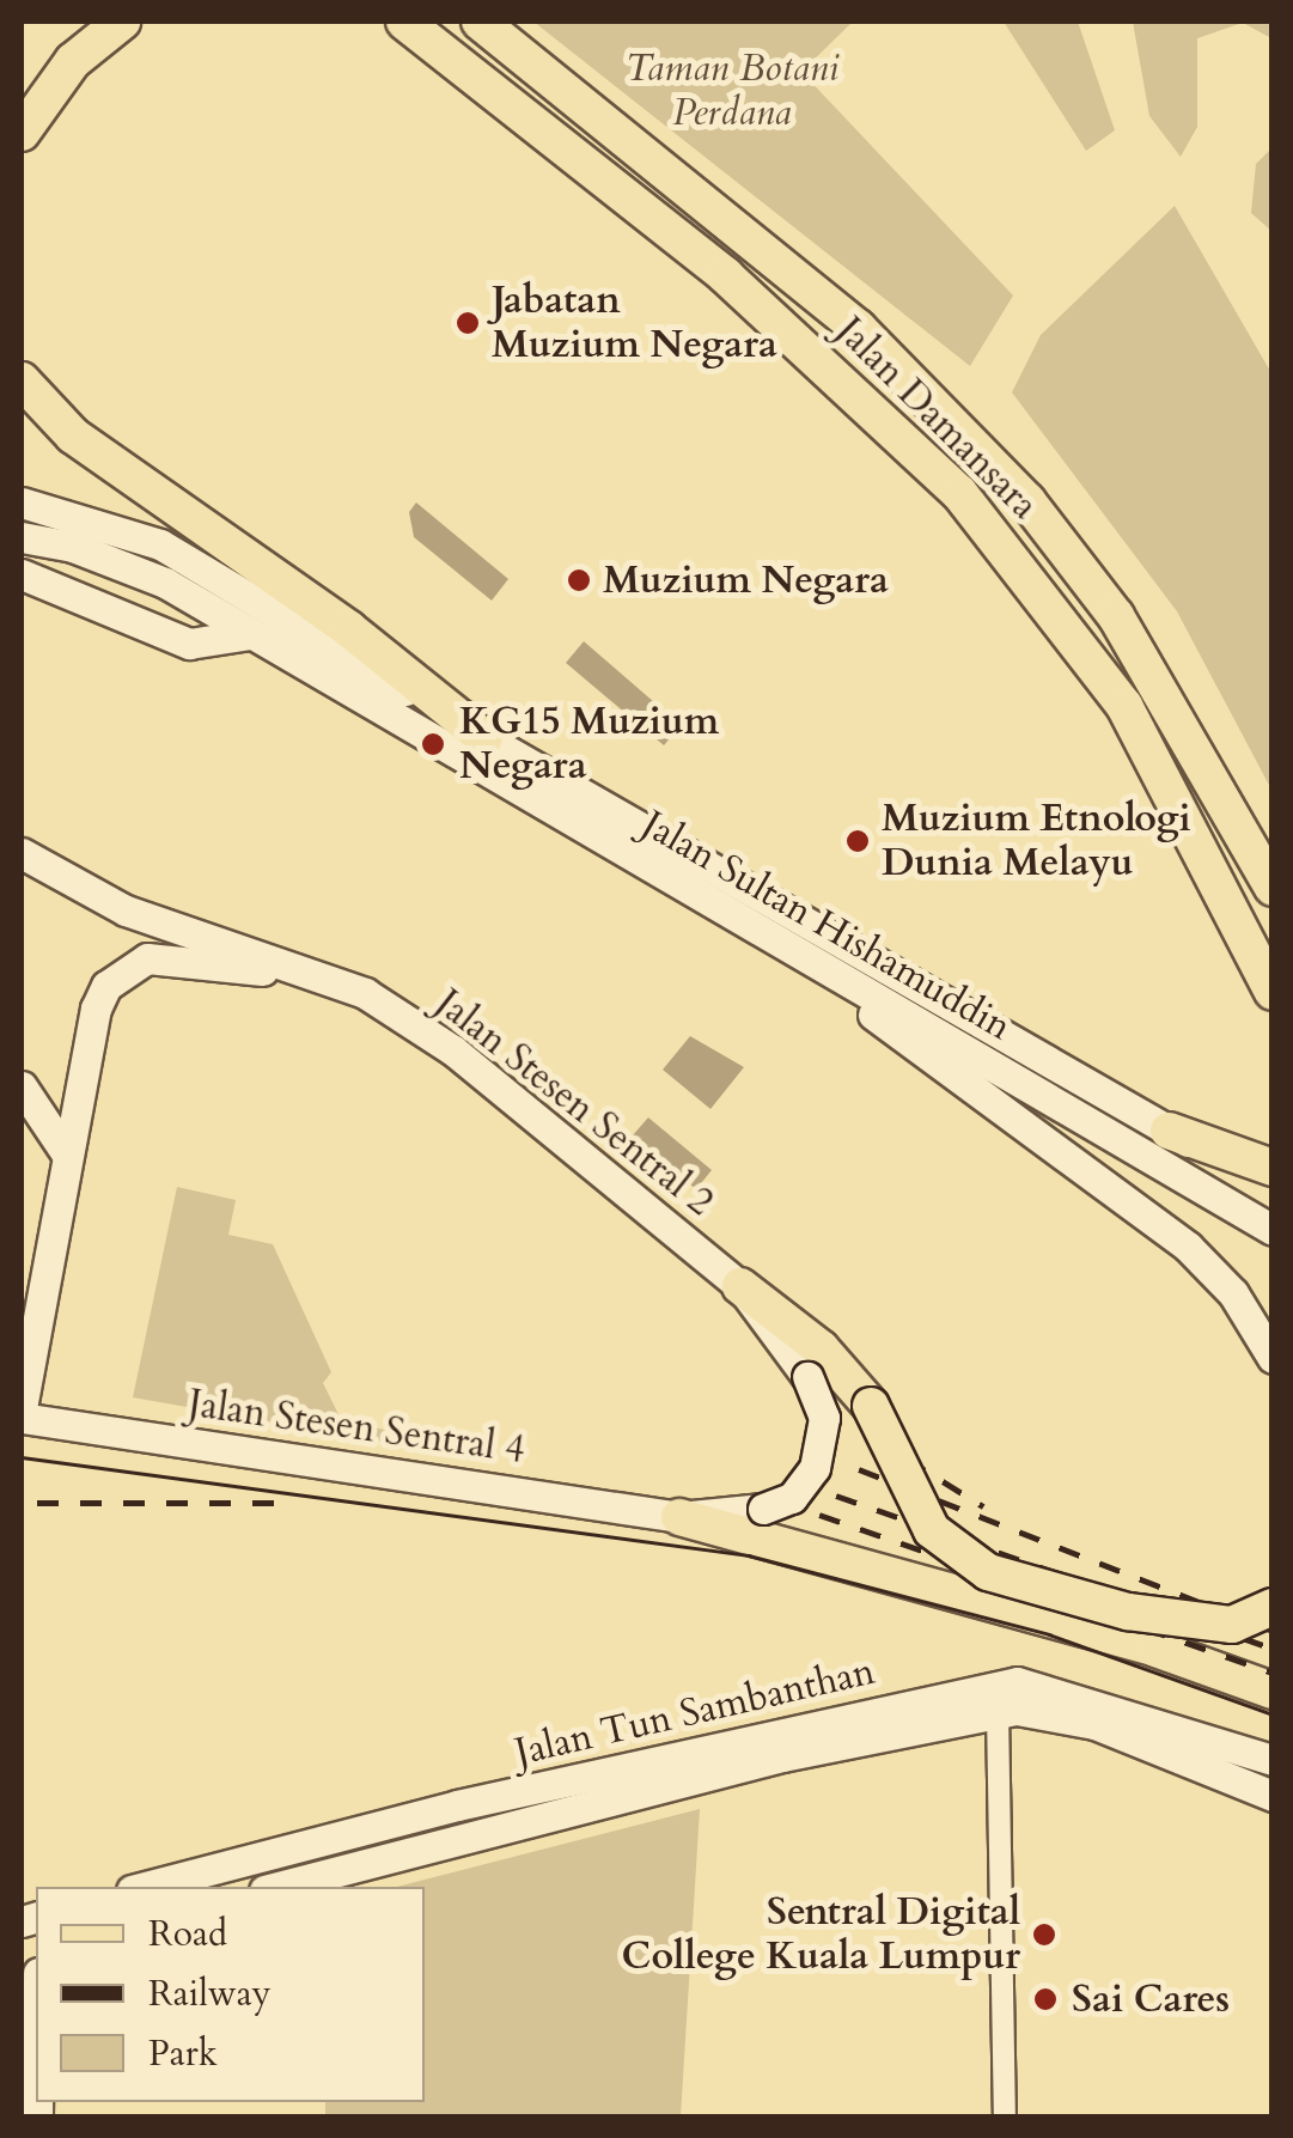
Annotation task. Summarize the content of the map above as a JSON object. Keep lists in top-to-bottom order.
{
  "streets": {
    "main road": [
      "Jalan Damansara",
      "Jalan Sultan Hishamuddin",
      "Jalan Stesen Sentral 2",
      "Jalan Stesen Sentral 4",
      "Jalan Tun Sambanthan"
    ]
  },
  "crossings": [
    ["Jalan Stesen Sentral 2", "Jalan Stesen Sentral 4"]
  ],
  "parks": ["Taman Botani Perdana"],
  "places": [
    "Jabatan Muzium Negara",
    "Muzium Negara",
    "KG15 Muzium Negara",
    "Muzium Etnologi Dunia Melayu",
    "Sentral Digital College Kuala Lumpur",
    "Sai Cares"
  ],
  "legend": ["Road", "Railway", "Park"]
}
